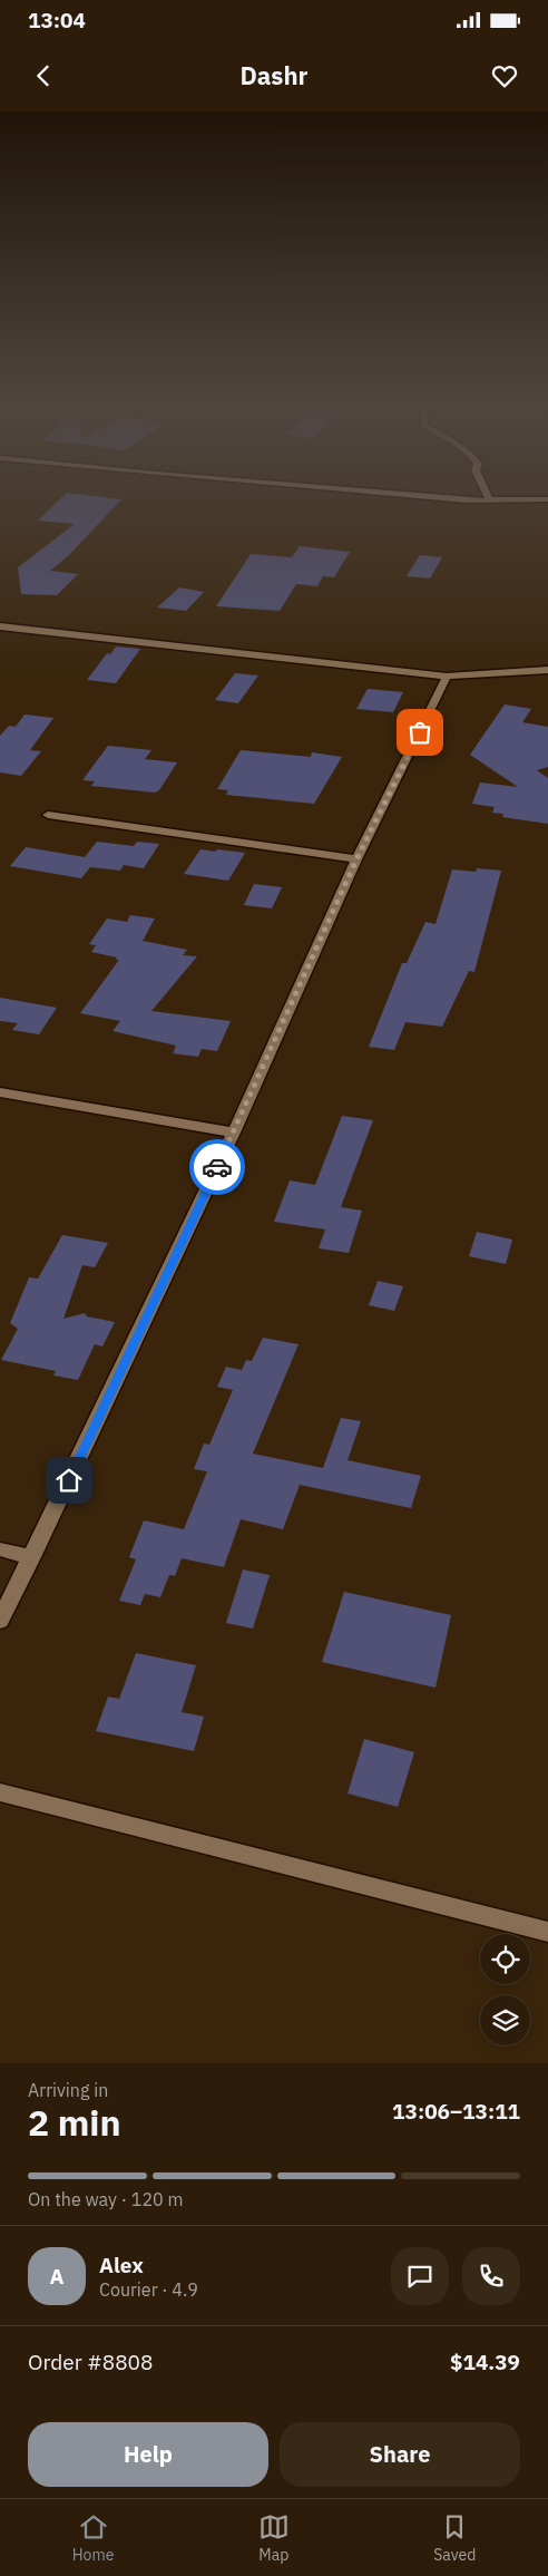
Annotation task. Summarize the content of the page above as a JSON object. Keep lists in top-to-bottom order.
{
  "page": {
    "status": "13:04",
    "header": "Dashr",
    "heading": ["2 min", "Arriving in", "13:06–13:11"],
    "panel": [
      "Alex",
      "Courier · 4.9",
      "Order #8808",
      "$14.39"
    ],
    "bar": "On the way · 120 m",
    "round": "A",
    "buttons": ["Help", "Share"],
    "tabs": ["Home", "Map", "Saved"]
  }
}
